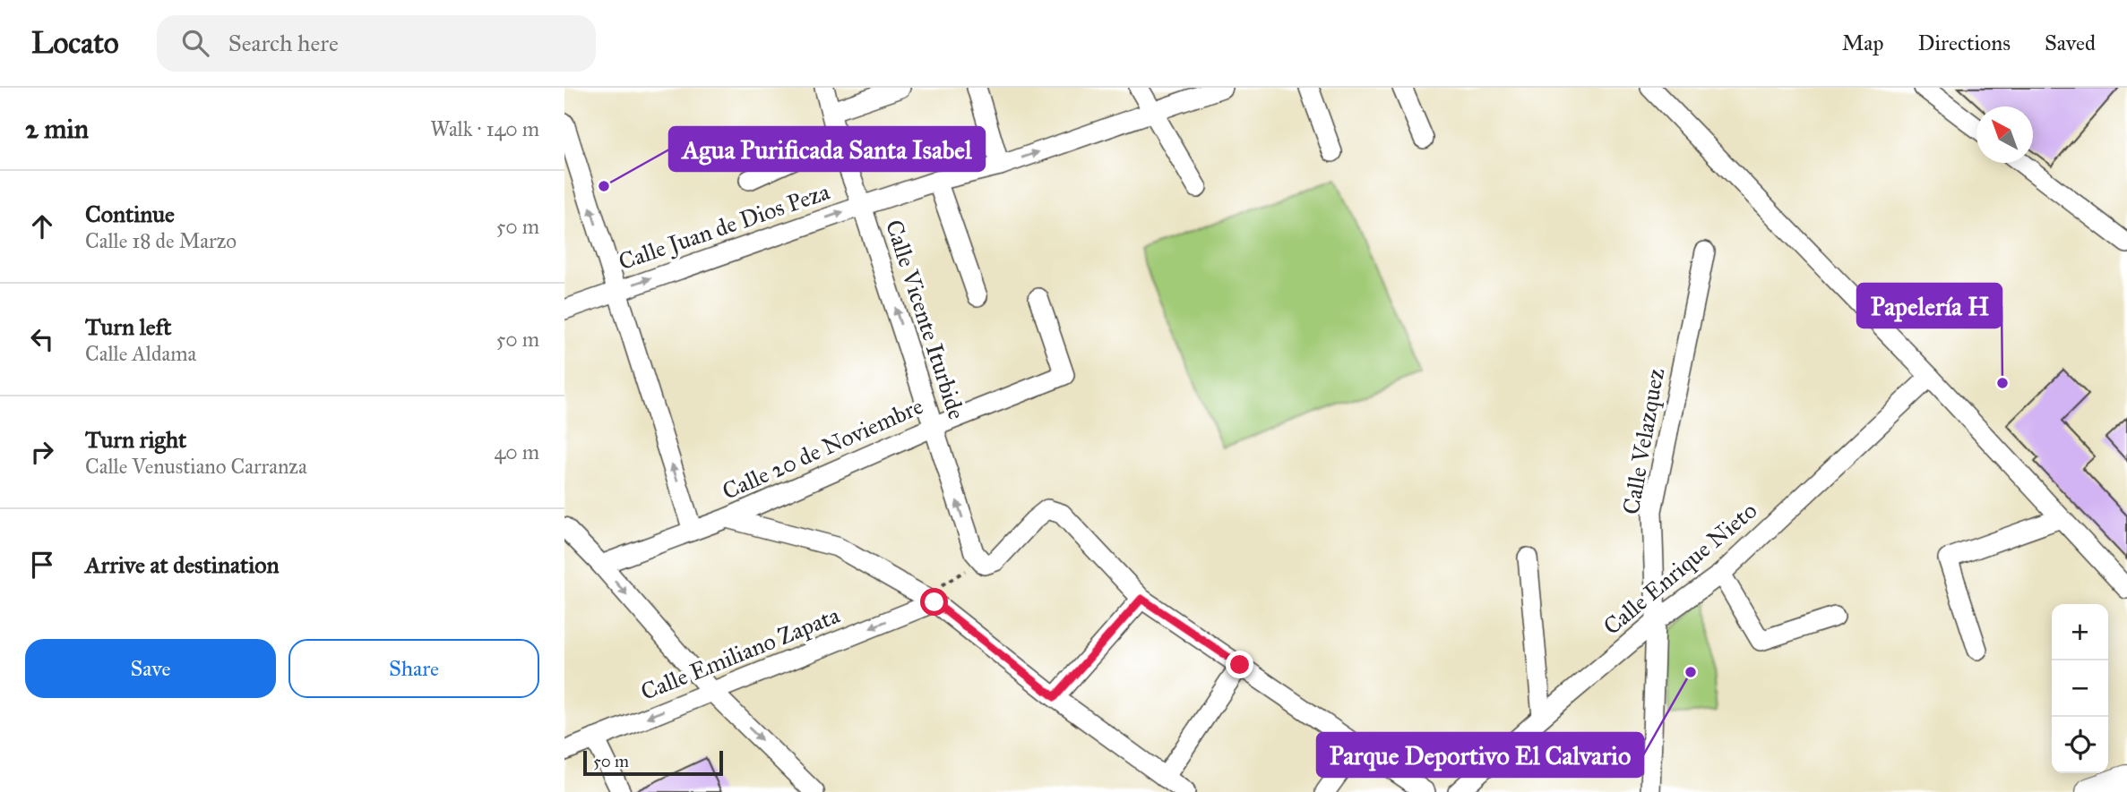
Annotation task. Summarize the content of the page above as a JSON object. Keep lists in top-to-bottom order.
{
  "streets": {
    "street": [
      "Calle Juan de Dios Peza",
      "Calle Vicente Iturbide",
      "Calle Velazquez",
      "Calle 20 de Noviembre",
      "Calle Enrique Nieto",
      "Calle Emiliano Zapata"
    ]
  },
  "crossings": [
    ["Calle Juan de Dios Peza", "Calle Vicente Iturbide"],
    ["Calle Vicente Iturbide", "Calle 20 de Noviembre"],
    ["Calle Velazquez", "Calle Enrique Nieto"]
  ],
  "one_way": ["Calle Juan de Dios Peza", "Calle Emiliano Zapata"],
  "places": ["Agua Purificada Santa Isabel", "Papelería H", "Parque Deportivo El Calvario"],
  "scale_bar": "50 m",
  "north": "top left",
  "page": {
    "header": "Locato",
    "search": "Search here",
    "nav": ["Map", "Directions", "Saved"],
    "heading": ["2 min", "Walk · 140 m"],
    "list": [
      ["Continue", "Calle 18 de Marzo", "50 m"],
      ["Turn left", "Calle Aldama", "50 m"],
      ["Turn right", "Calle Venustiano Carranza", "40 m"],
      "Arrive at destination"
    ],
    "map_buttons": ["+", "−"],
    "buttons": ["Save", "Share"],
    "scale": "50 m"
  }
}
